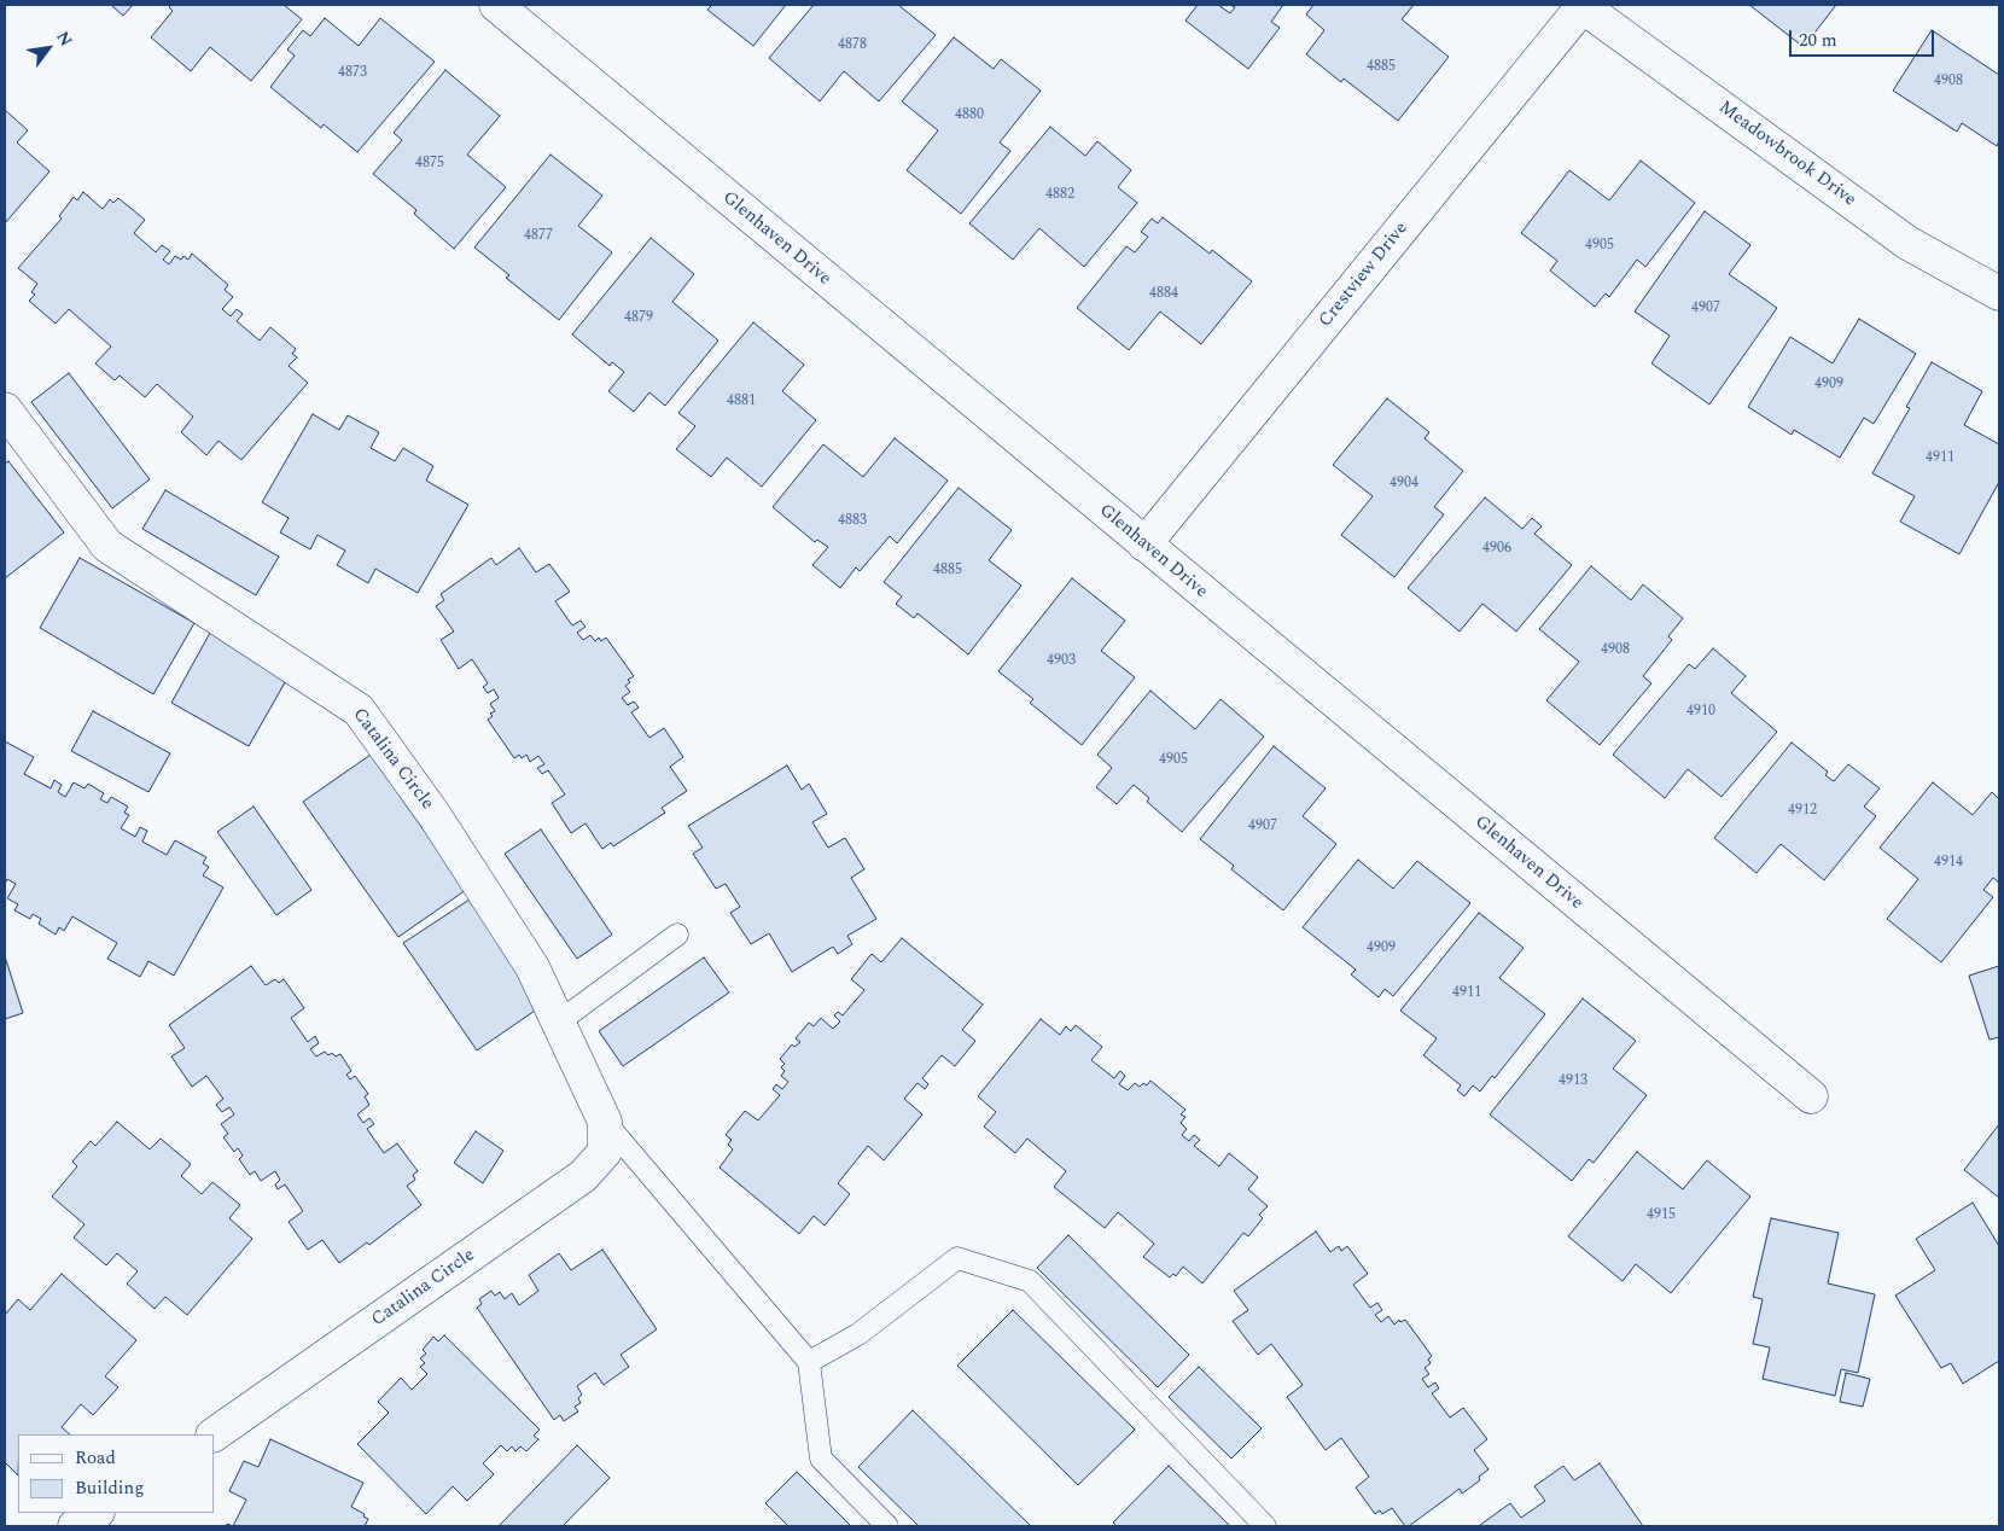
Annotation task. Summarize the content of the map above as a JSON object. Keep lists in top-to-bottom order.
{
  "streets": {
    "street": [
      "Meadowbrook Drive",
      "Glenhaven Drive",
      "Crestview Drive",
      "Catalina Circle"
    ]
  },
  "crossings": [
    ["Meadowbrook Drive", "Crestview Drive"],
    ["Glenhaven Drive", "Crestview Drive"]
  ],
  "house_numbers": [
    "4878",
    "4885",
    "4873",
    "4908",
    "4880",
    "4875",
    "4882",
    "4877",
    "4905",
    "4884",
    "4907",
    "4879",
    "4909",
    "4881",
    "4911",
    "4904",
    "4883",
    "4906",
    "4885",
    "4908",
    "4903",
    "4910",
    "4905",
    "4912",
    "4907",
    "4914",
    "4909",
    "4911",
    "4913",
    "4915"
  ],
  "legend": ["Road", "Building"],
  "scale_bar": "20 m",
  "north": "top right"
}
